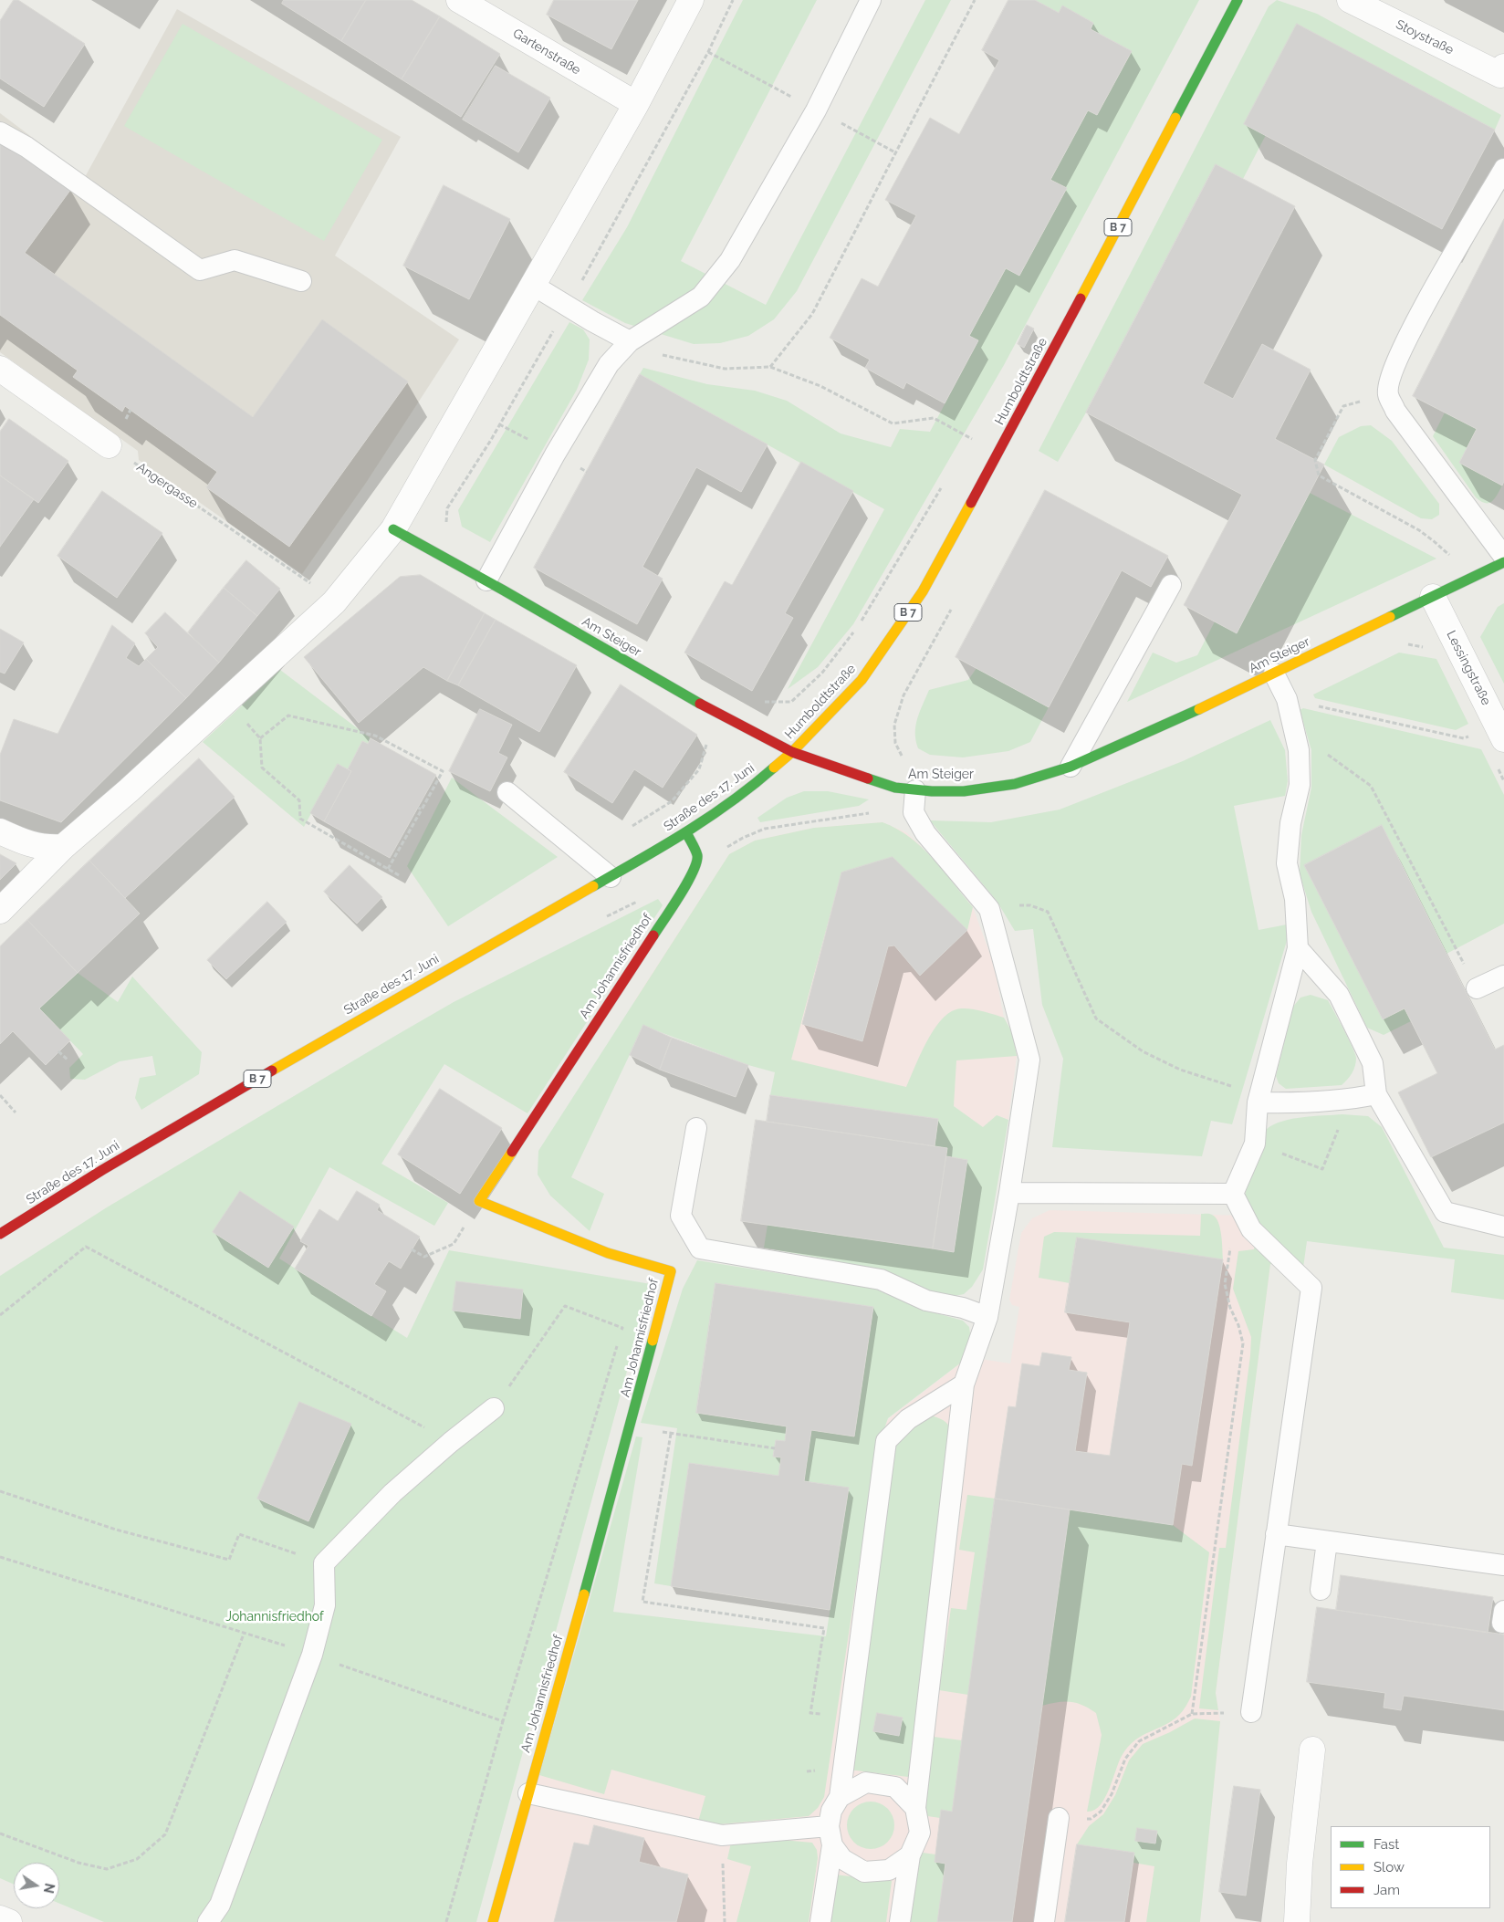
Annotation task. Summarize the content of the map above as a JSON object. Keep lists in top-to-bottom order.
{
  "streets": {
    "street": [
      "Stoystraße",
      "Gartenstraße",
      "B 7",
      "Humboldtstraße",
      "Am Steiger",
      "Lessingstraße",
      "Straße des 17. Juni",
      "Am Johannisfriedhof"
    ],
    "path": ["Angergasse"]
  },
  "crossings": [
    ["Humboldtstraße", "Am Steiger"],
    ["Humboldtstraße", "Straße des 17. Juni"],
    ["Am Steiger", "Lessingstraße"],
    ["Am Steiger", "Straße des 17. Juni"],
    ["Straße des 17. Juni", "Am Johannisfriedhof"]
  ],
  "parks": ["Johannisfriedhof"],
  "legend": ["Fast", "Slow", "Jam"],
  "north": "right"
}
